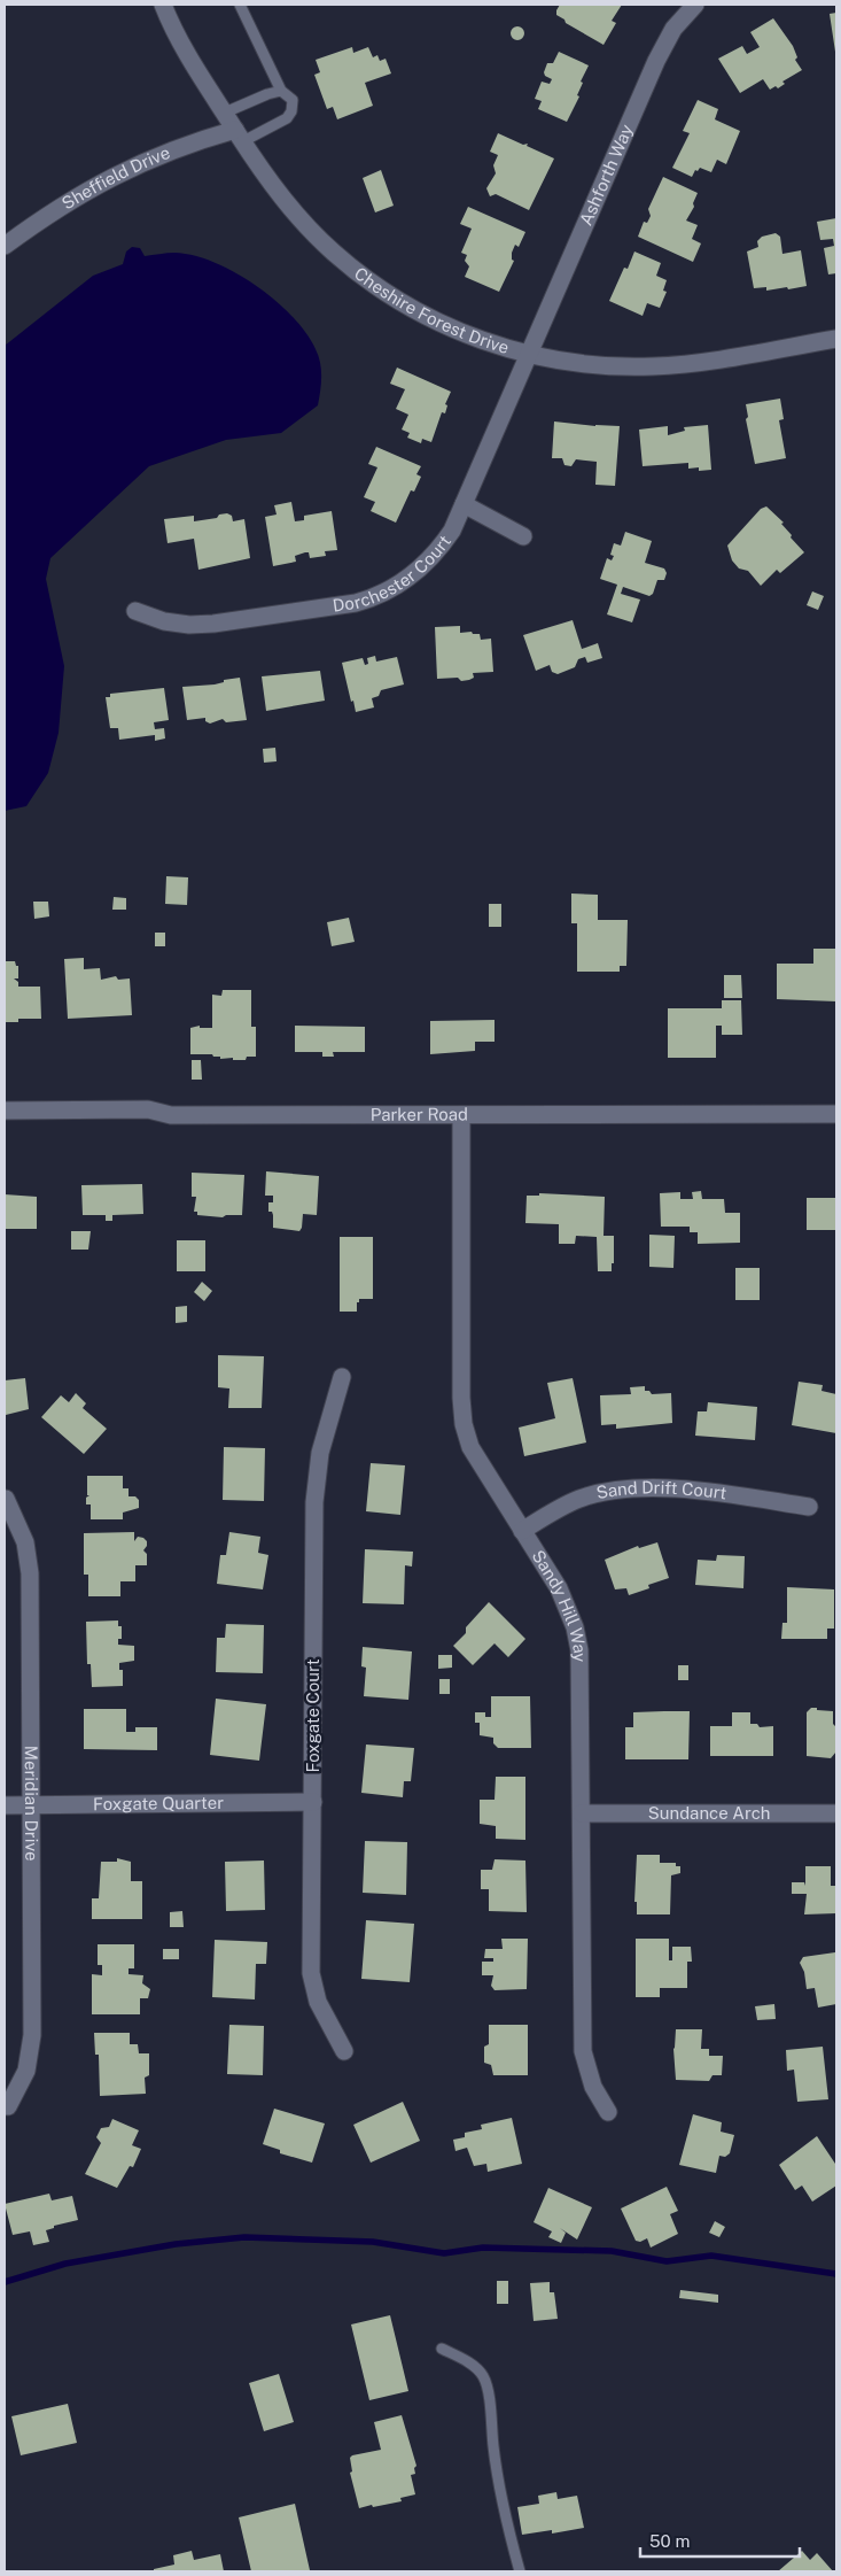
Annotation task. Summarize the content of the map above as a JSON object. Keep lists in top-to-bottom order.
{
  "streets": {
    "street": [
      "Ashforth Way",
      "Sheffield Drive",
      "Cheshire Forest Drive",
      "Dorchester Court",
      "Parker Road",
      "Sand Drift Court",
      "Sandy Hill Way",
      "Foxgate Court",
      "Meridian Drive",
      "Foxgate Quarter",
      "Sundance Arch"
    ]
  },
  "crossings": [
    ["Ashforth Way", "Cheshire Forest Drive"],
    ["Ashforth Way", "Dorchester Court"],
    ["Sheffield Drive", "Cheshire Forest Drive"],
    ["Cheshire Forest Drive", "Dorchester Court"],
    ["Parker Road", "Sandy Hill Way"],
    ["Sand Drift Court", "Sandy Hill Way"],
    ["Sandy Hill Way", "Sundance Arch"],
    ["Foxgate Court", "Foxgate Quarter"],
    ["Meridian Drive", "Foxgate Quarter"]
  ],
  "scale_bar": "50 m"
}
